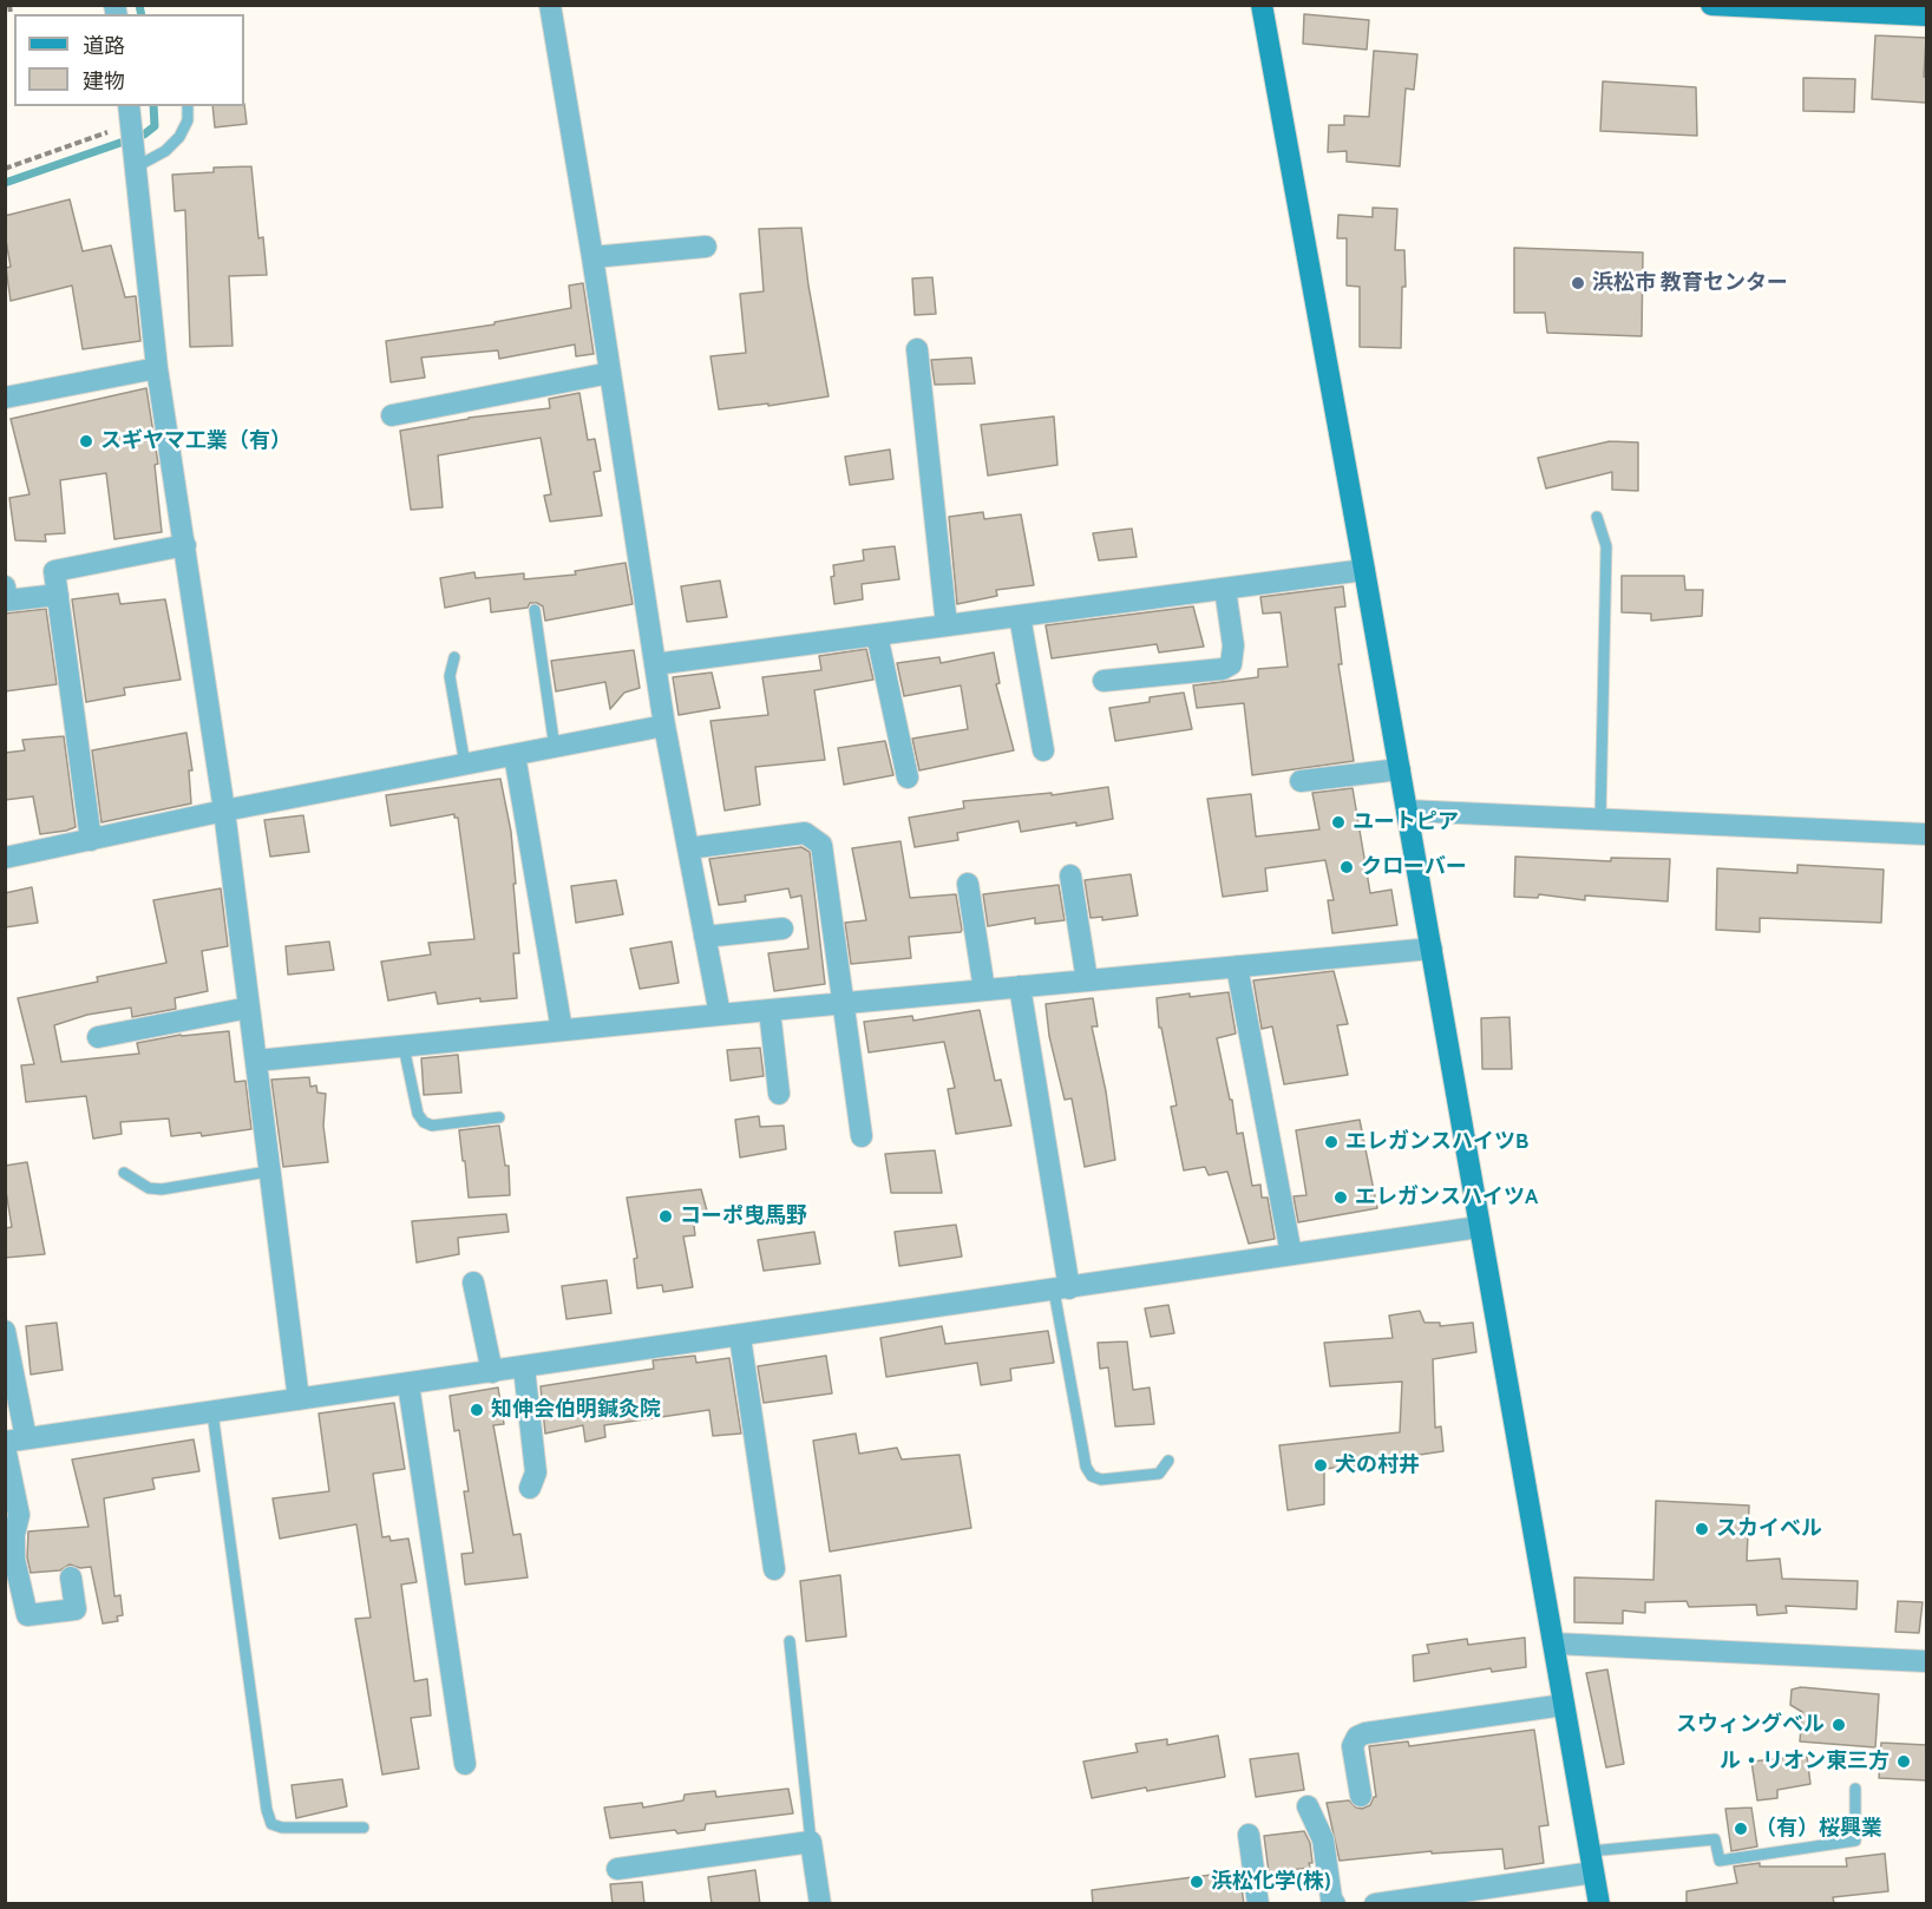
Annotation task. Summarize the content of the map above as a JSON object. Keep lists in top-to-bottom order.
{
  "places": [
    "浜松市 教育センター",
    "スギヤマ工業（有）",
    "ユートピア",
    "クローバー",
    "エレガンスハイツB",
    "エレガンスハイツA",
    "コーポ曳馬野",
    "知伸会伯明鍼灸院",
    "犬の村井",
    "スカイベル",
    "スウィングベル",
    "ル・リオン東三方",
    "（有）桜興業",
    "浜松化学(株)"
  ],
  "legend": ["道路", "建物"]
}
